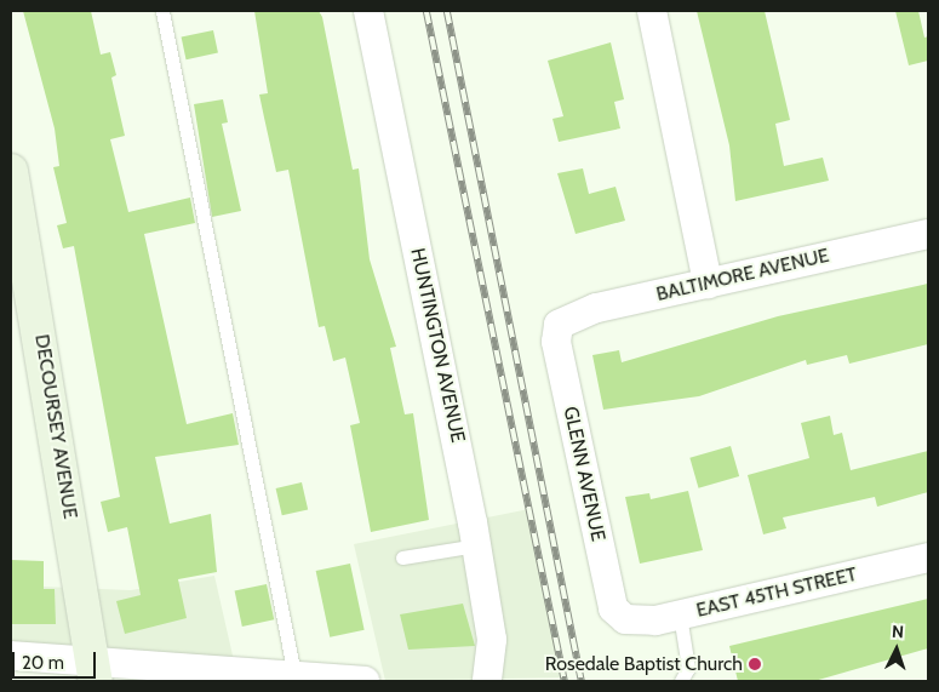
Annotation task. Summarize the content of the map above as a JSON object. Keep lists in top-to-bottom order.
{
  "streets": {
    "main road": ["DECOURSEY AVENUE"],
    "street": [
      "BALTIMORE AVENUE",
      "HUNTINGTON AVENUE",
      "GLENN AVENUE",
      "EAST 45TH STREET"
    ]
  },
  "crossings": [
    ["BALTIMORE AVENUE", "GLENN AVENUE"],
    ["GLENN AVENUE", "EAST 45TH STREET"]
  ],
  "places": ["Rosedale Baptist Church"],
  "scale_bar": "20 m",
  "north": "top"
}
